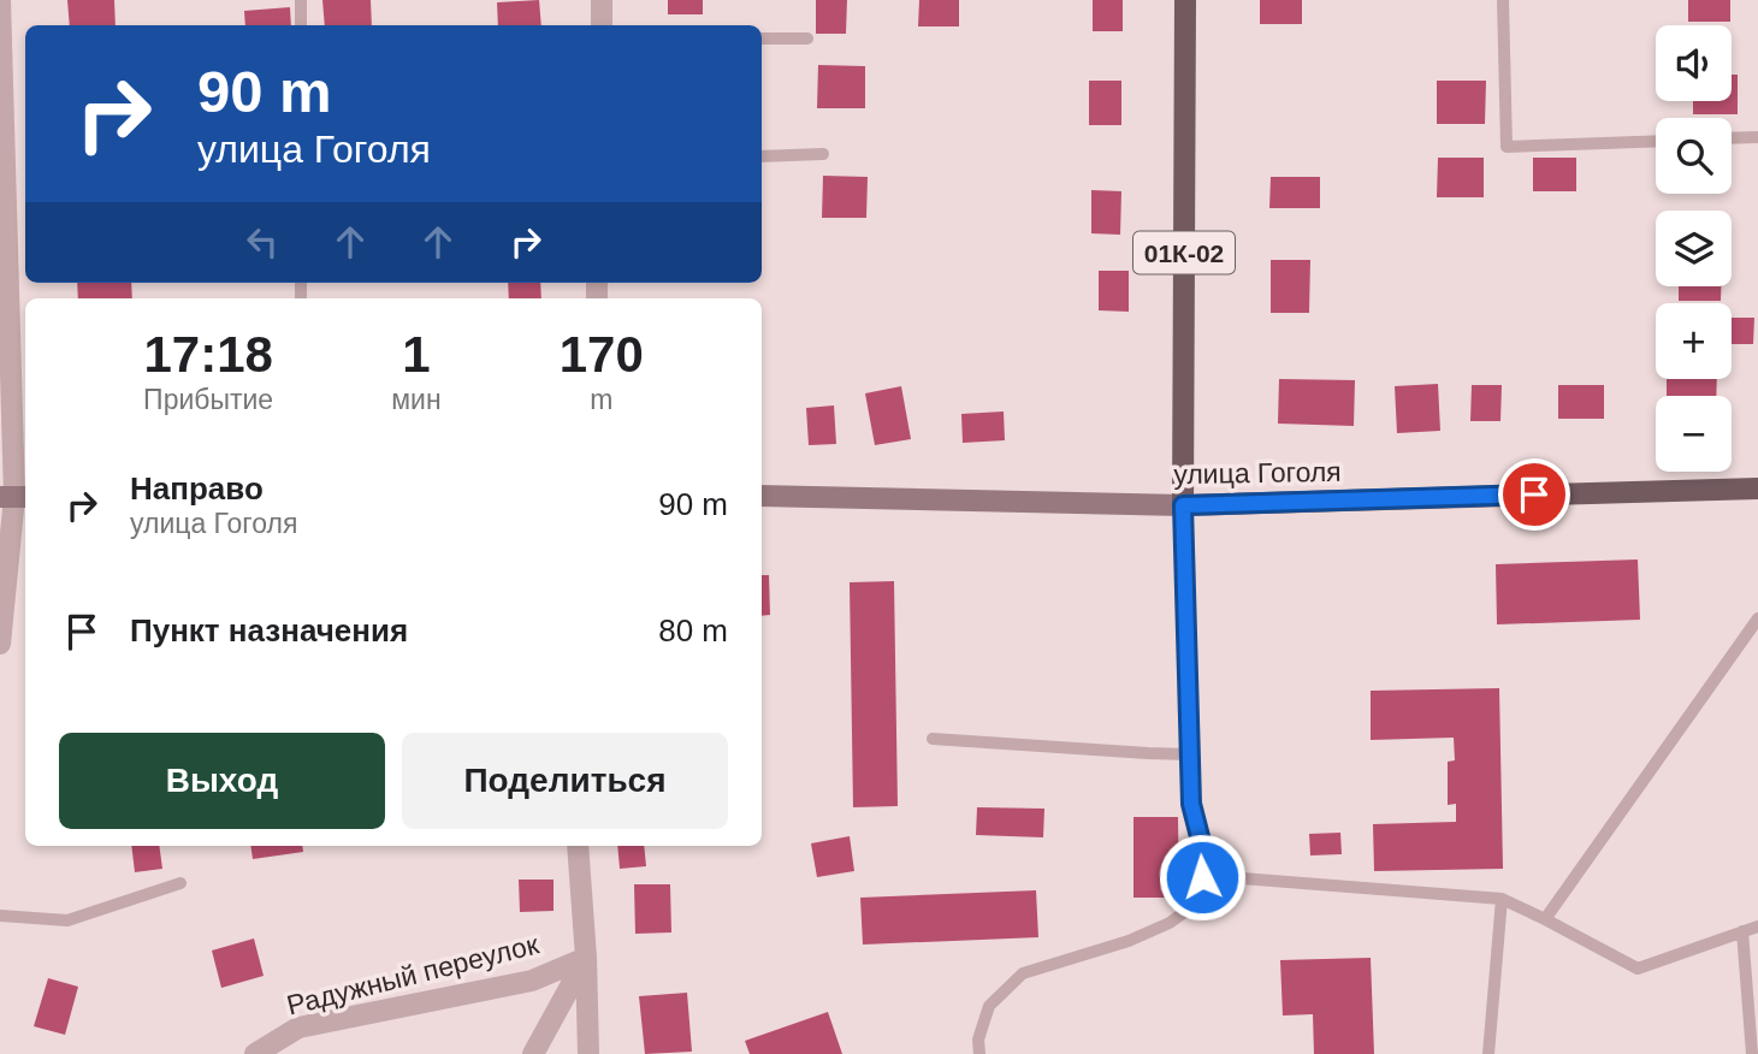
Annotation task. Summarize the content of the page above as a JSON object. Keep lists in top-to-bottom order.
{
  "streets": {
    "main road": ["01К-02", "улица Гоголя"],
    "street": ["Радужный переулок"]
  },
  "crossings": [
    ["01К-02", "улица Гоголя"]
  ],
  "page": {
    "map_buttons": ["+", "−"],
    "turn": ["90 m", "улица Гоголя"],
    "eta": [
      "17:18",
      "Прибытие",
      "1",
      "мин",
      "170",
      "m"
    ],
    "list": [
      {
        "name": "Направо",
        "note": "улица Гоголя",
        "value": "90 m"
      },
      {
        "name": "Пункт назначения",
        "value": "80 m"
      }
    ],
    "buttons": ["Выход", "Поделиться"]
  }
}
